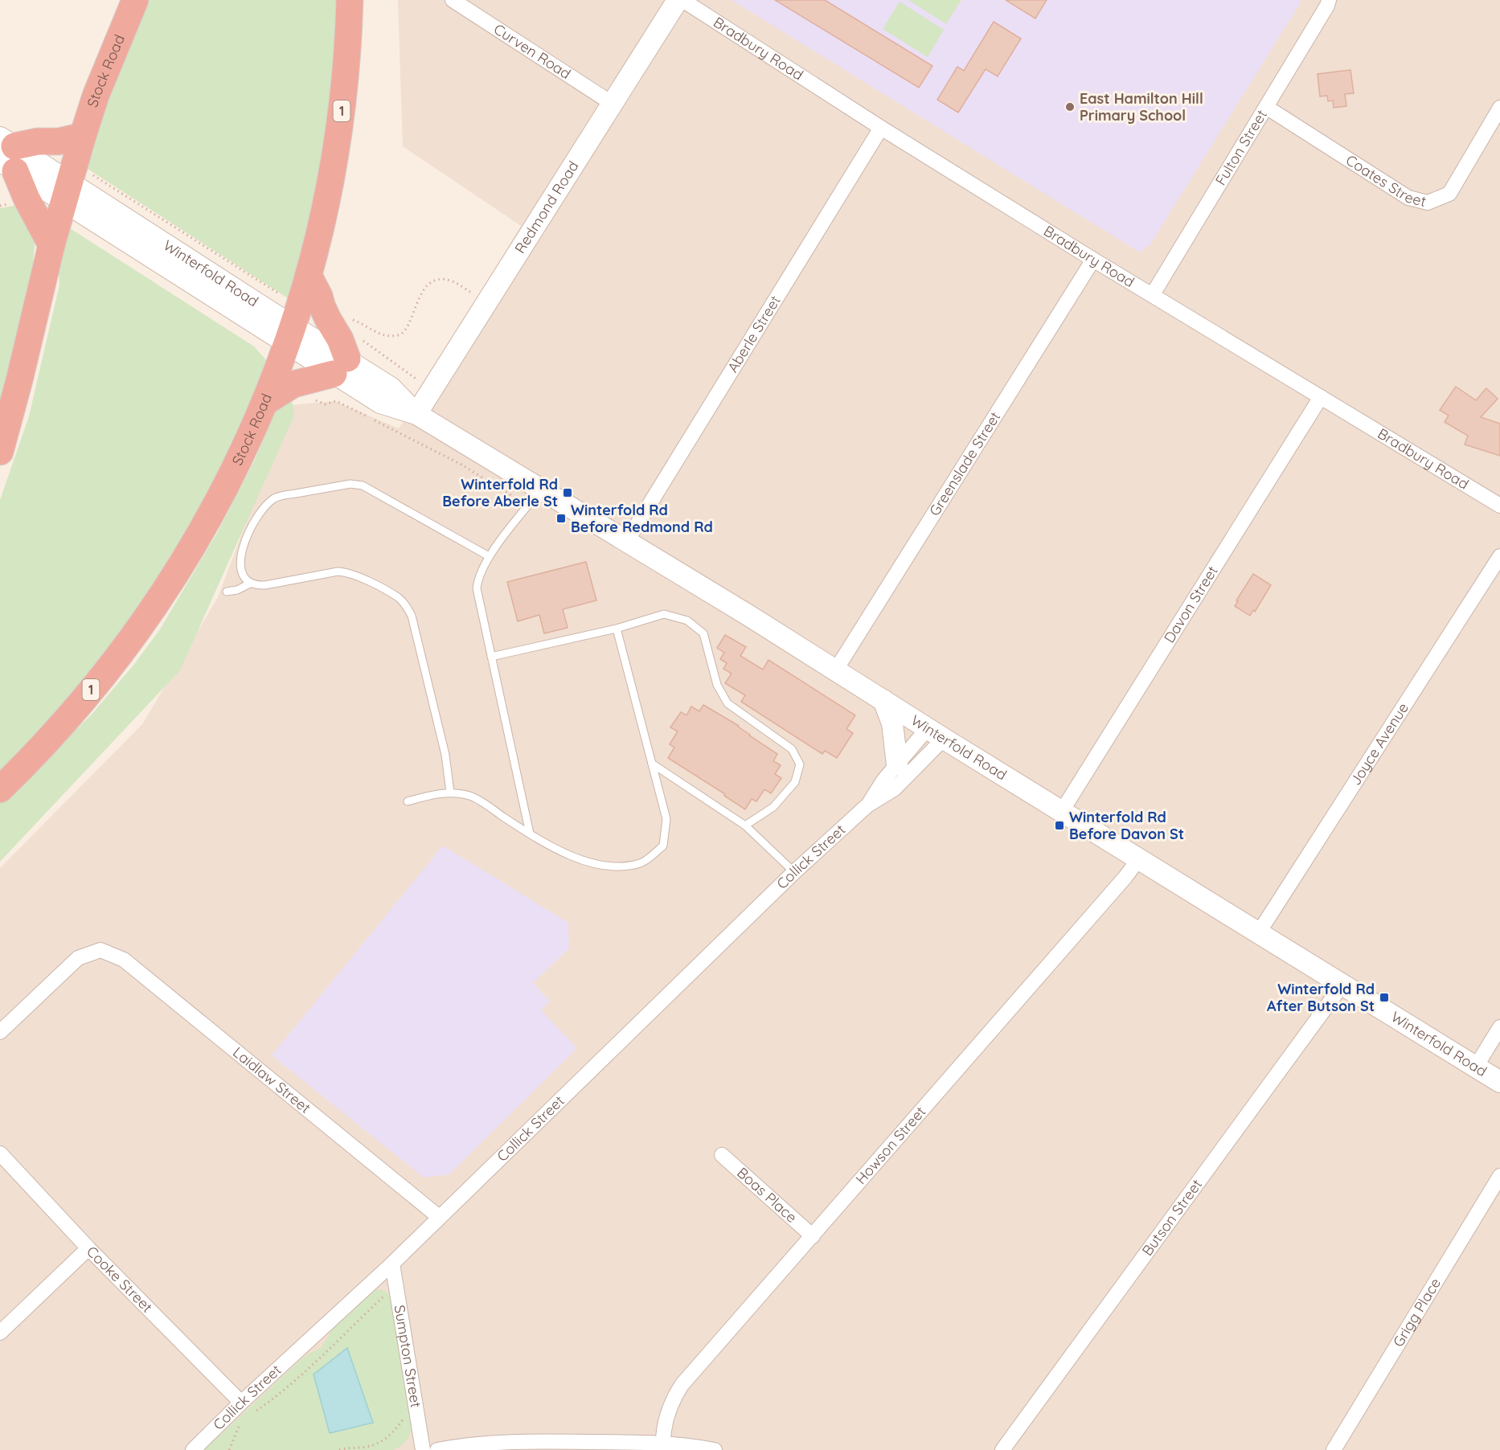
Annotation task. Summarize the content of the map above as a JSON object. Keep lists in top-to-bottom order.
{
  "streets": {
    "highway": ["Stock Road", "1"],
    "main road": ["Redmond Road", "Winterfold Road"],
    "street": [
      "Bradbury Road",
      "Curven Road",
      "Fulton Street",
      "Coates Street",
      "Aberle Street",
      "Greenslade Street",
      "Davon Street",
      "Joyce Avenue",
      "Collick Street",
      "Laidlaw Street",
      "Howson Street",
      "Boas Place",
      "Butson Street",
      "Cooke Street",
      "Grigg Place",
      "Sumpton Street"
    ]
  },
  "crossings": [
    ["Bradbury Road", "Fulton Street"],
    ["Bradbury Road", "Aberle Street"],
    ["Bradbury Road", "Greenslade Street"],
    ["Bradbury Road", "Davon Street"],
    ["Curven Road", "Redmond Road"],
    ["Stock Road", "Winterfold Road"],
    ["Fulton Street", "Coates Street"],
    ["Redmond Road", "Winterfold Road"],
    ["Winterfold Road", "Aberle Street"],
    ["Winterfold Road", "Greenslade Street"],
    ["Winterfold Road", "Davon Street"],
    ["Winterfold Road", "Joyce Avenue"],
    ["Winterfold Road", "Collick Street"],
    ["Winterfold Road", "Howson Street"],
    ["Winterfold Road", "Butson Street"],
    ["Collick Street", "Laidlaw Street"],
    ["Collick Street", "Cooke Street"],
    ["Collick Street", "Sumpton Street"],
    ["Howson Street", "Boas Place"]
  ],
  "places": {
    "other": ["East Hamilton Hill Primary School"],
    "transit": [
      "Winterfold Rd Before Aberle St",
      "Winterfold Rd Before Redmond Rd",
      "Winterfold Rd Before Davon St",
      "Winterfold Rd After Butson St"
    ]
  }
}
